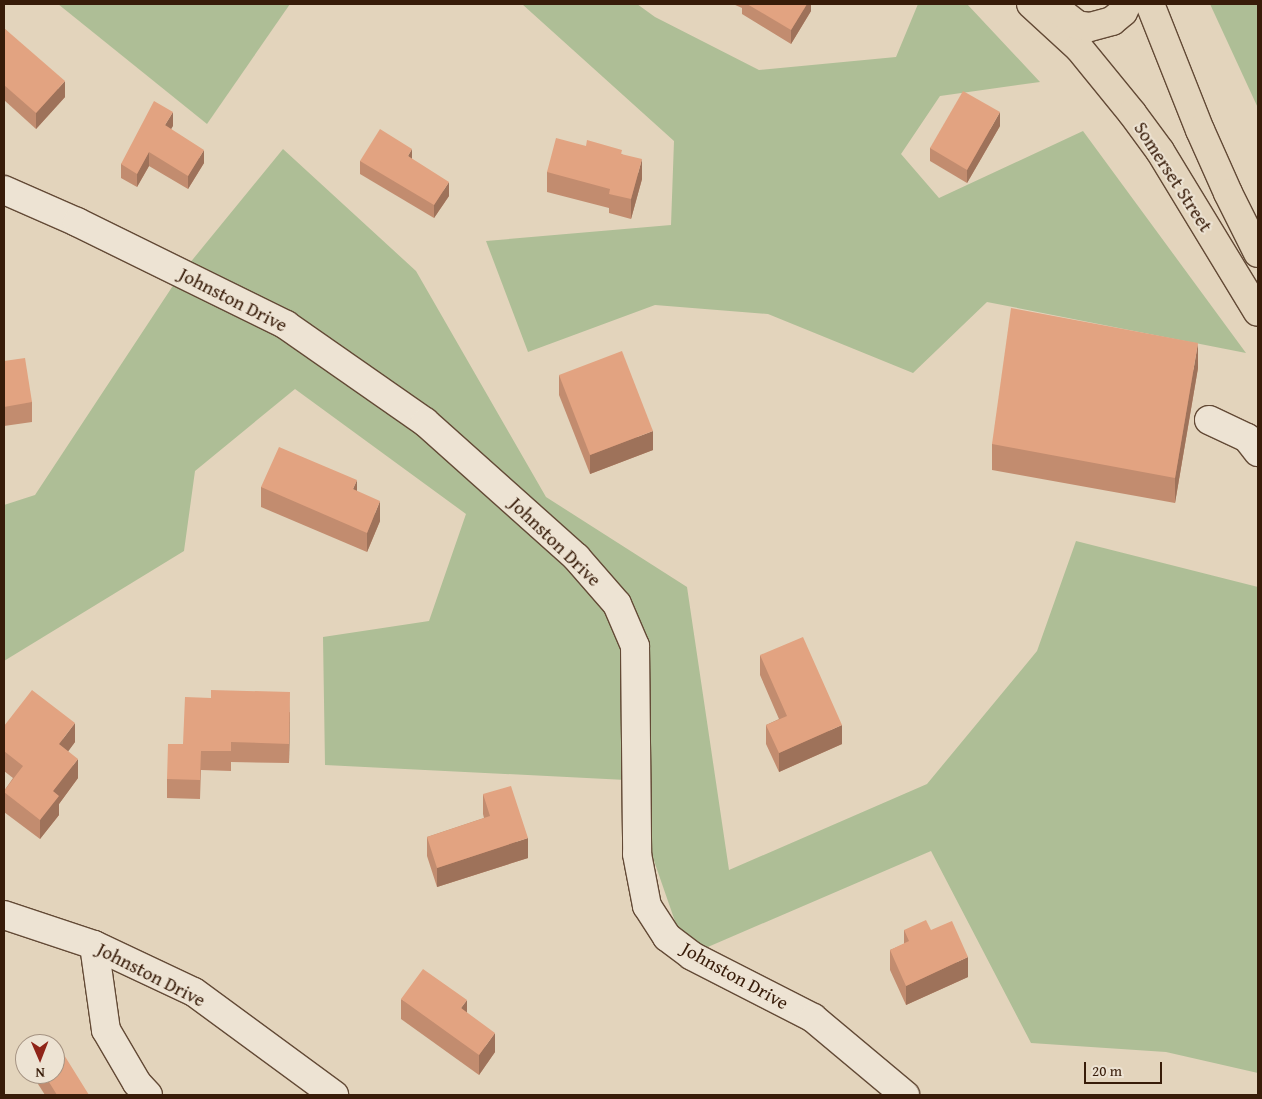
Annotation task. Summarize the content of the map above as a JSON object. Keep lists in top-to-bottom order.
{
  "streets": {
    "main road": ["Somerset Street"],
    "street": ["Johnston Drive"]
  },
  "scale_bar": "20 m",
  "north": "bottom"
}
